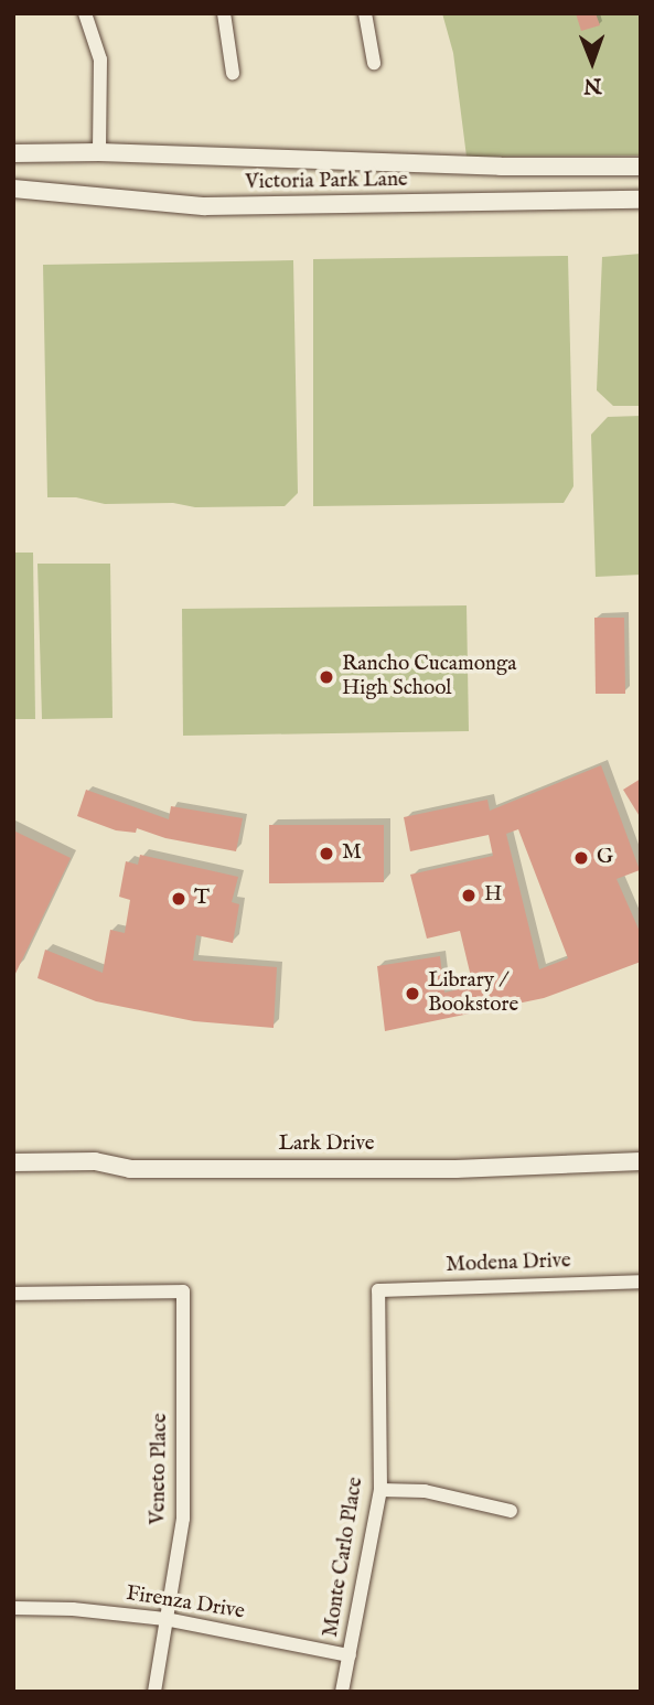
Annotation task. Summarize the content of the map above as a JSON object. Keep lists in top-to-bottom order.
{
  "streets": {
    "street": [
      "Victoria Park Lane",
      "Lark Drive",
      "Modena Drive",
      "Veneto Place",
      "Monte Carlo Place",
      "Firenza Drive"
    ]
  },
  "crossings": [
    ["Modena Drive", "Monte Carlo Place"],
    ["Veneto Place", "Firenza Drive"],
    ["Monte Carlo Place", "Firenza Drive"]
  ],
  "places": [
    "Rancho Cucamonga High School",
    "M",
    "G",
    "H",
    "T",
    "Library / Bookstore"
  ],
  "north": "bottom"
}
